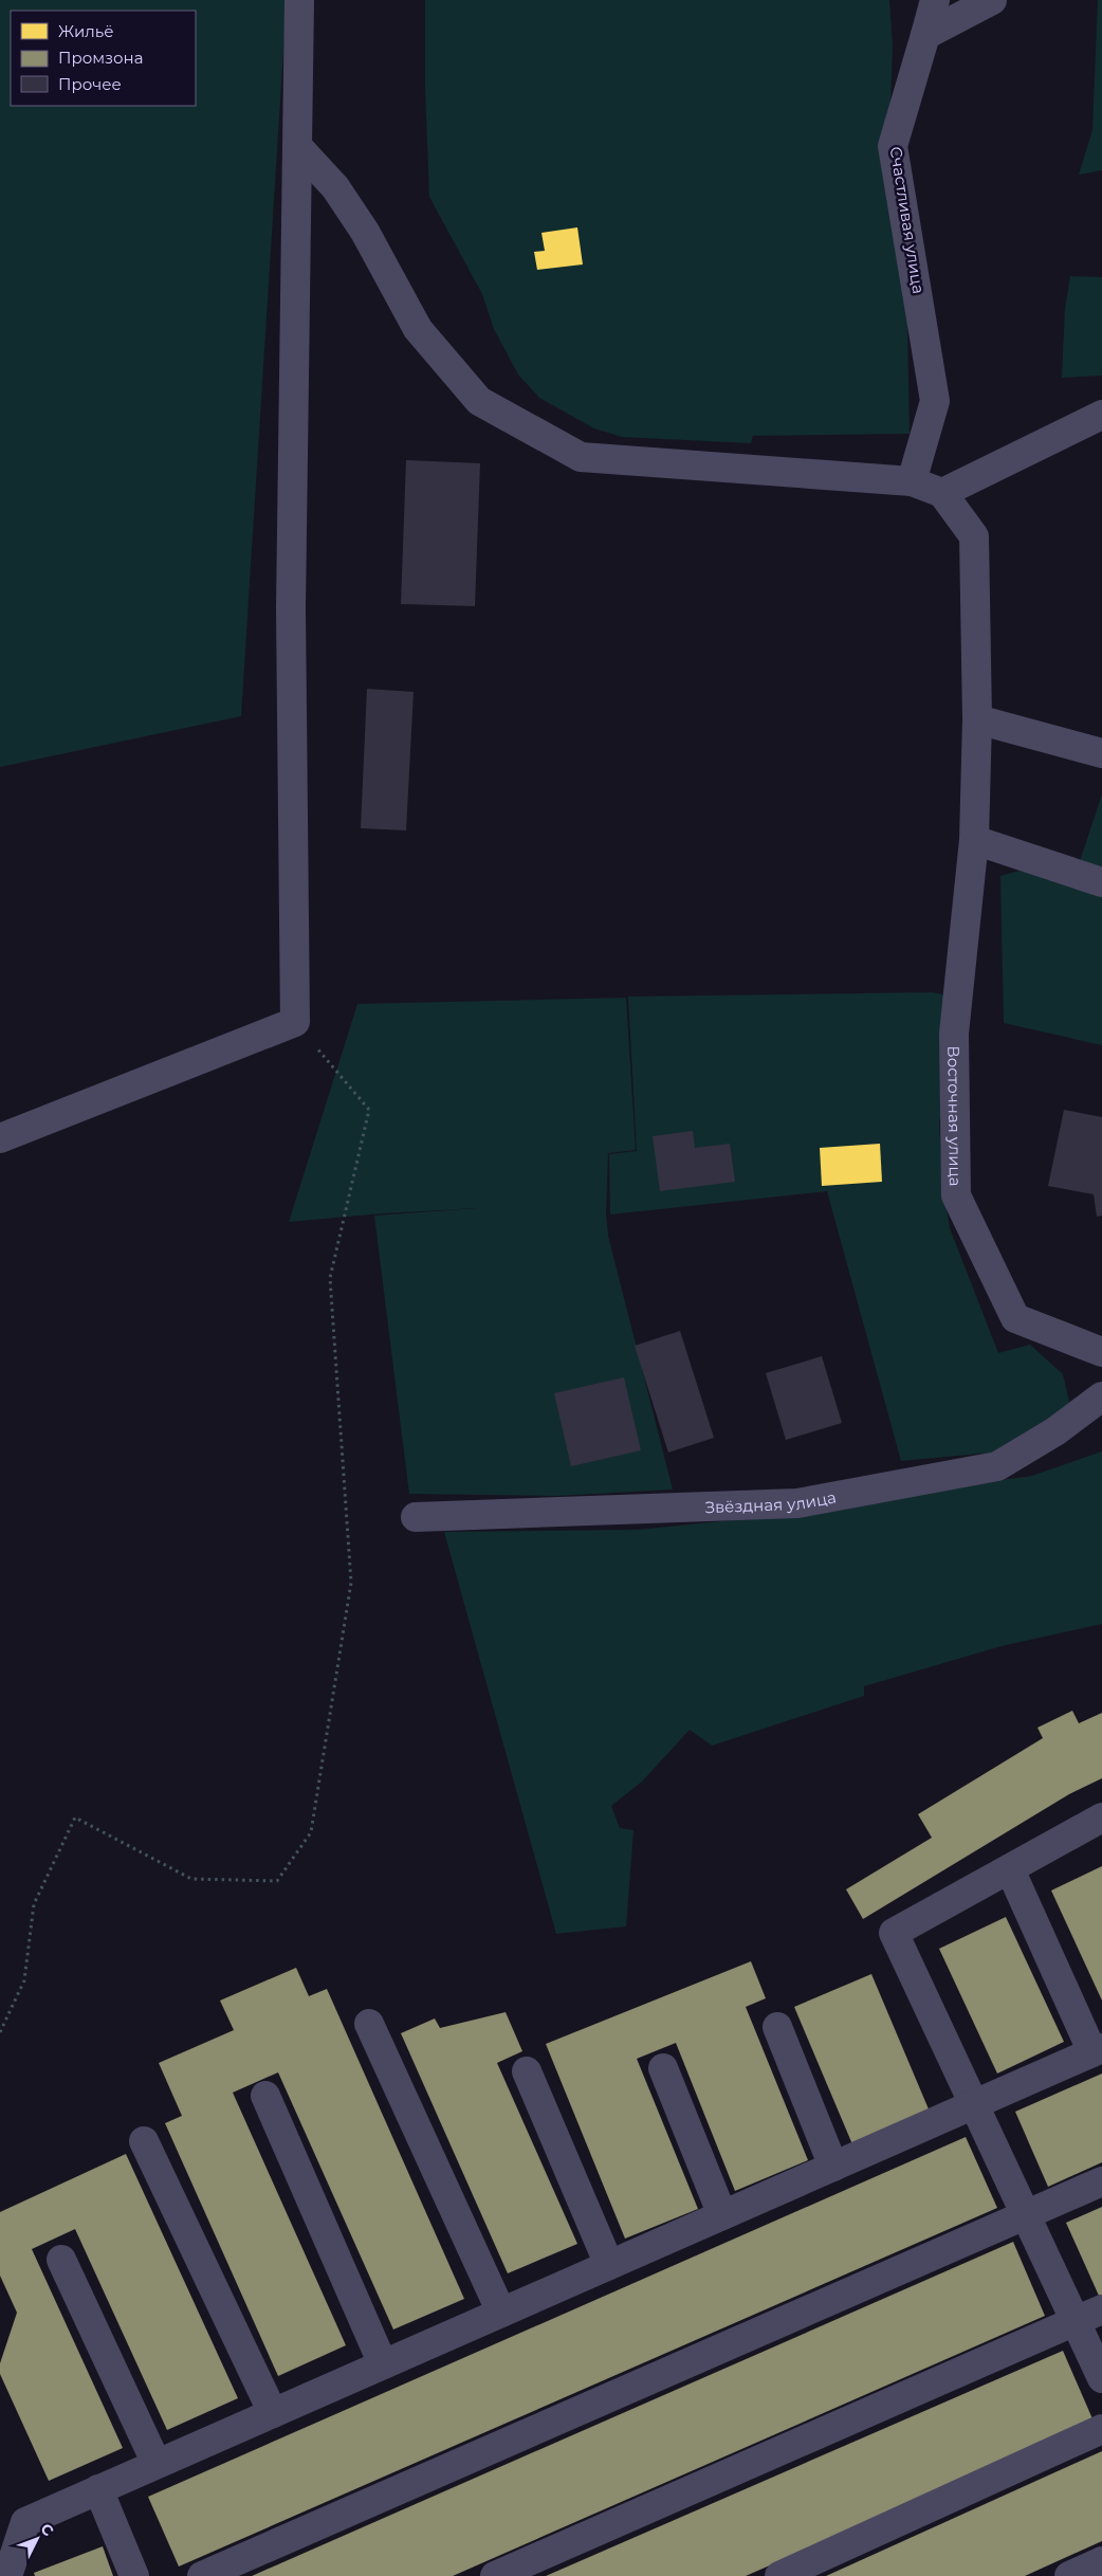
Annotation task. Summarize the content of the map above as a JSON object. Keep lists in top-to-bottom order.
{
  "streets": {
    "street": ["Счастливая улица", "Восточная улица", "Звёздная улица"]
  },
  "legend": ["Жильё", "Промзона", "Прочее"],
  "north": "top right"
}
